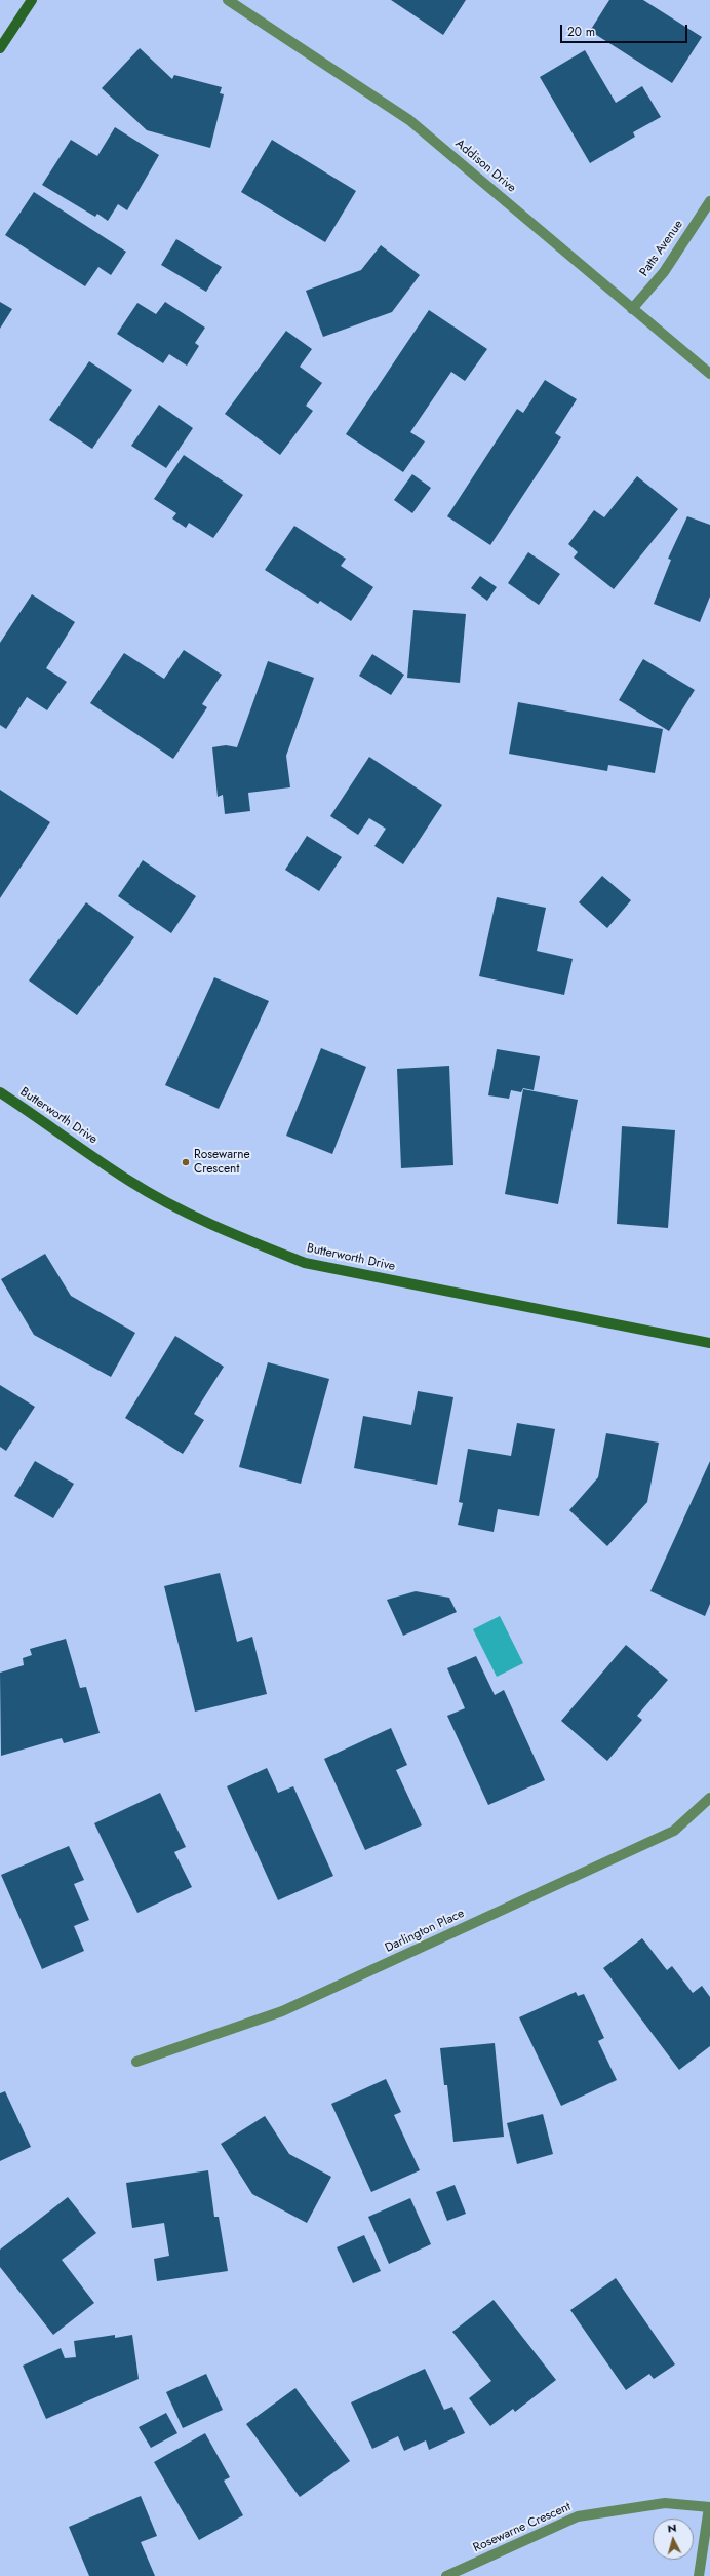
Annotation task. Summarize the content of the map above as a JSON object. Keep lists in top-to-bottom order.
{
  "streets": {
    "street": [
      "Addison Drive",
      "Patts Avenue",
      "Butterworth Drive",
      "Darlington Place",
      "Rosewarne Crescent"
    ]
  },
  "crossings": [
    ["Addison Drive", "Patts Avenue"]
  ],
  "places": ["Rosewarne Crescent"],
  "scale_bar": "20 m",
  "north": "top"
}
